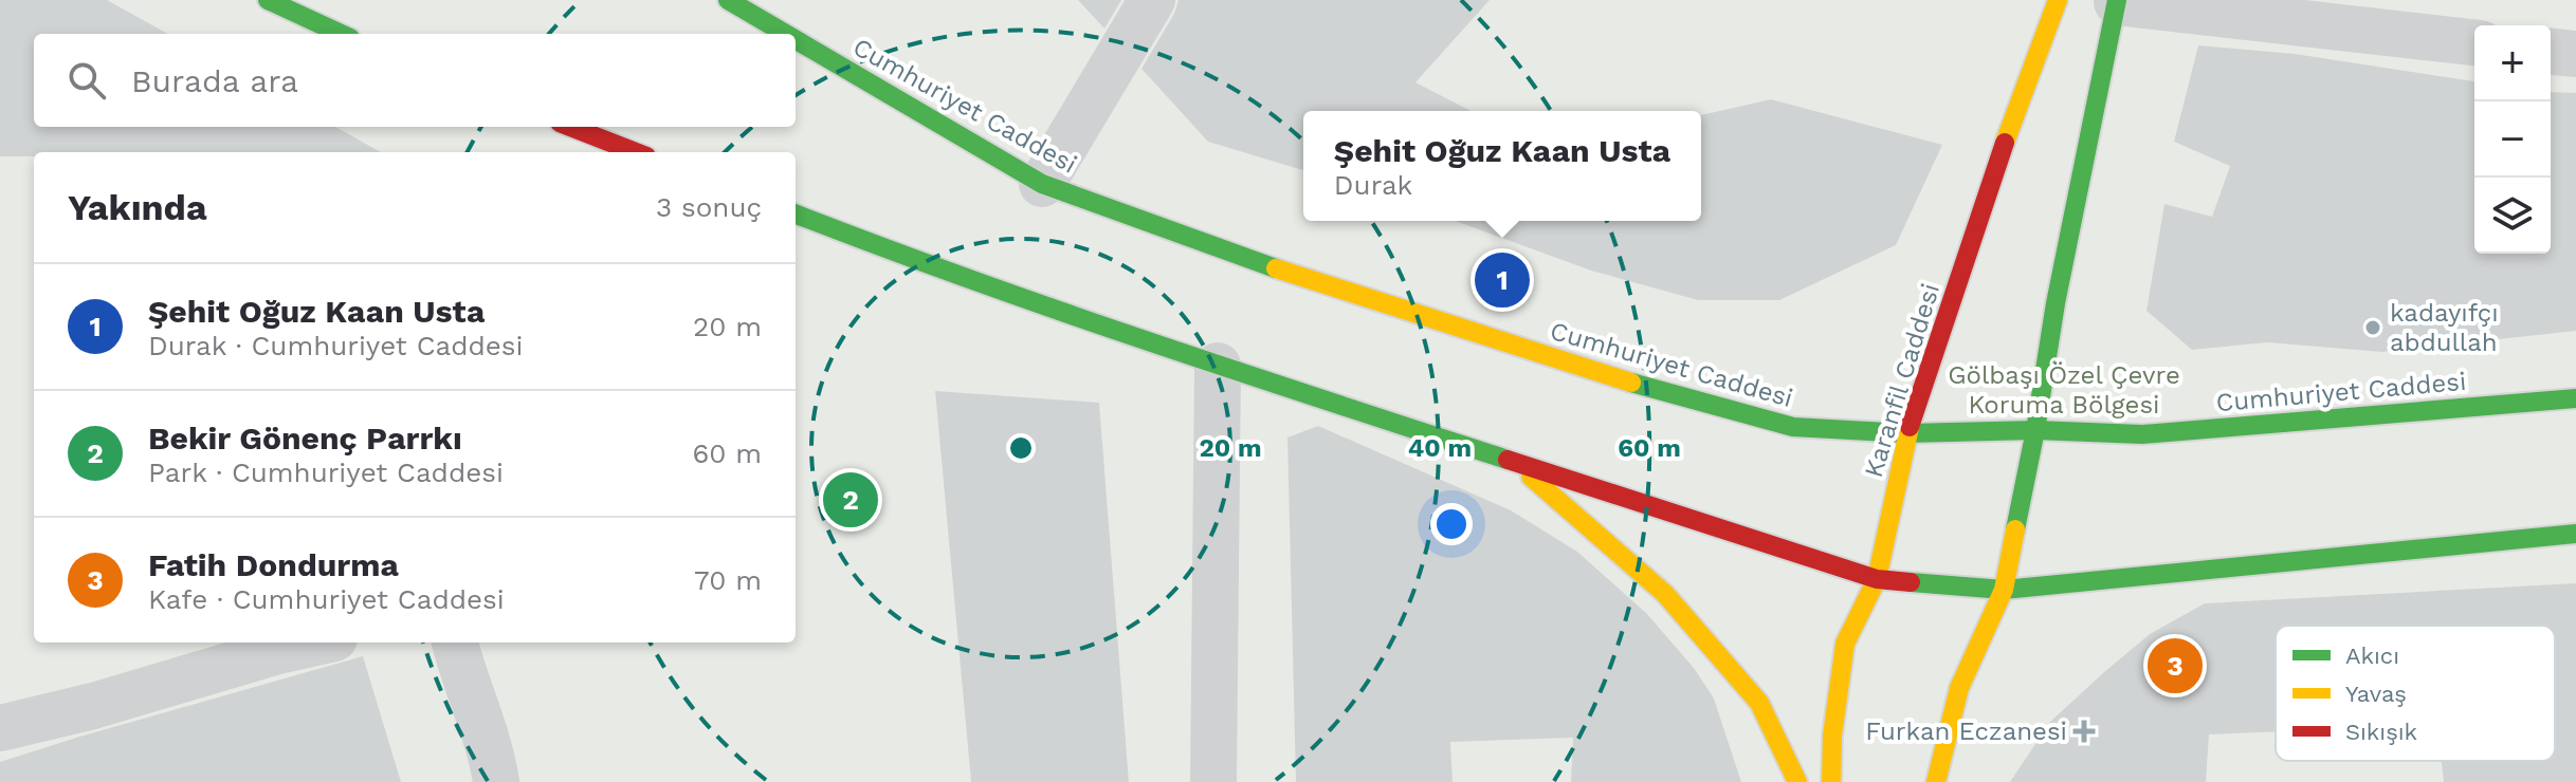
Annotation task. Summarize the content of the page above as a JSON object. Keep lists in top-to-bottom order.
{
  "streets": {
    "main road": ["Cumhuriyet Caddesi", "Karanfil Caddesi"]
  },
  "crossings": [
    ["Cumhuriyet Caddesi", "Karanfil Caddesi"]
  ],
  "parks": ["Gölbaşı Özel Çevre Koruma Bölgesi"],
  "places": {
    "other": ["kadayıfçı abdullah"],
    "health": ["Furkan Eczanesi"]
  },
  "legend": ["Akıcı", "Yavaş", "Sıkışık"],
  "page": {
    "map_buttons": ["+", "−"],
    "search": "Burada ara",
    "popup": ["Şehit Oğuz Kaan Usta", "Durak"],
    "heading": ["Yakında", "3 sonuç"],
    "pins": ["1", "2", "3"],
    "list": [
      {
        "mark": "1",
        "name": "Şehit Oğuz Kaan Usta",
        "note": "Durak · Cumhuriyet Caddesi",
        "value": "20 m"
      },
      {
        "mark": "2",
        "name": "Bekir Gönenç Parrkı",
        "note": "Park · Cumhuriyet Caddesi",
        "value": "60 m"
      },
      {
        "mark": "3",
        "name": "Fatih Dondurma",
        "note": "Kafe · Cumhuriyet Caddesi",
        "value": "70 m"
      }
    ]
  },
  "rings": ["20 m", "40 m", "60 m"]
}
